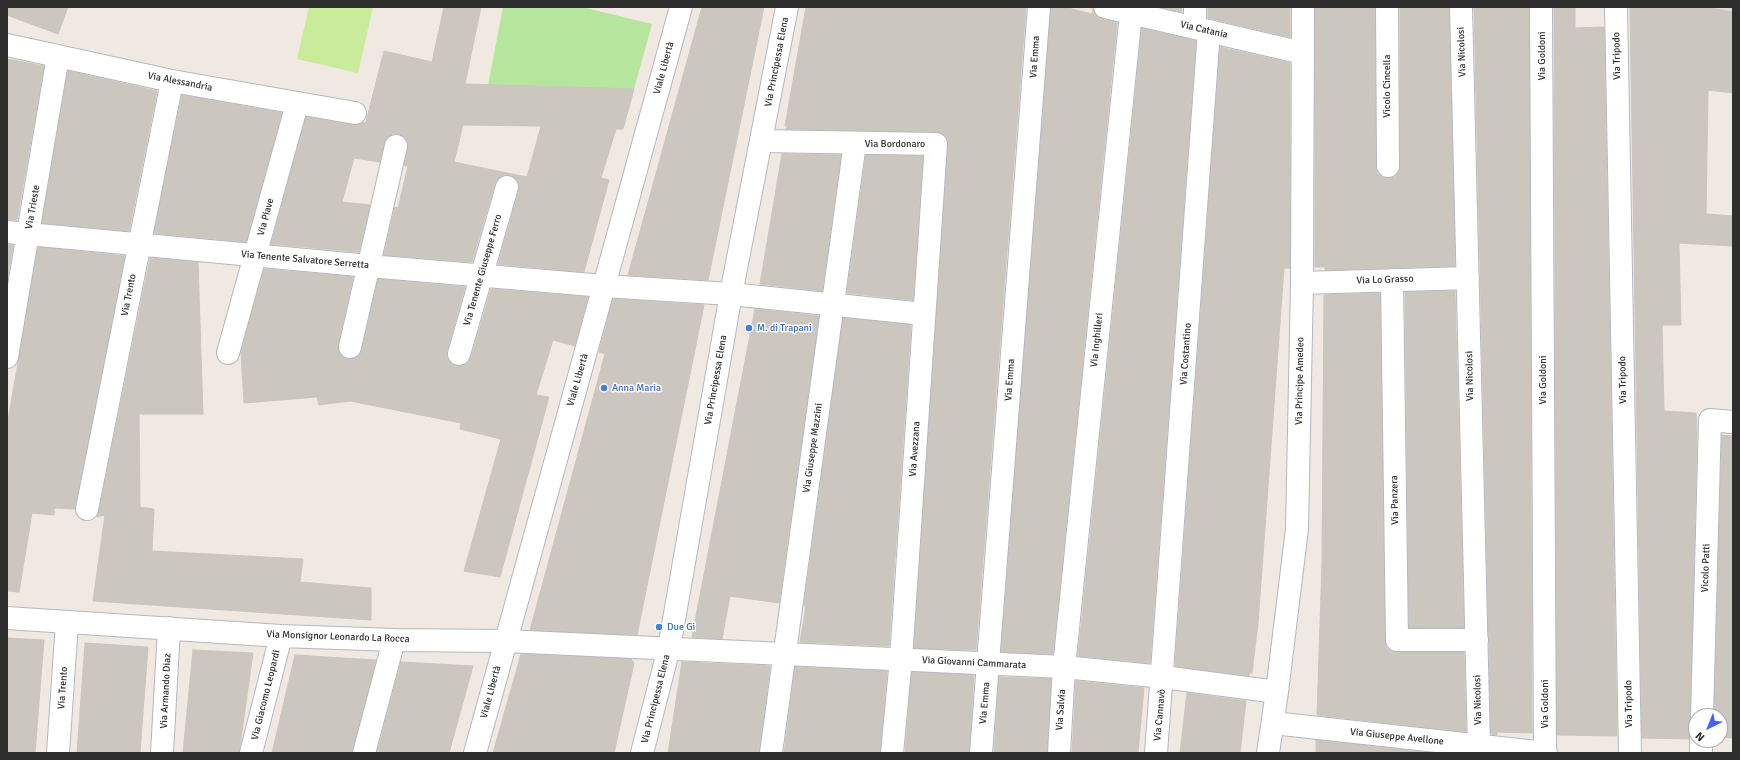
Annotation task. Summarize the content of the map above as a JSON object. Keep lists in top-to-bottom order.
{
  "streets": {
    "street": [
      "Via Catania",
      "Via Nicolosi",
      "Via Goldoni",
      "Via Tripodo",
      "Via Emma",
      "Via Principessa Elena",
      "Viale Libertà",
      "Via Alessandria",
      "Vicolo Cincella",
      "Via Bordonaro",
      "Via Trieste",
      "Via Piave",
      "Via Tenente Salvatore Serretta",
      "Via Tenente Giuseppe Ferro",
      "Via Lo Grasso",
      "Via Trento",
      "Via Inghilleri",
      "Via Costantino",
      "Via Principe Amedeo",
      "Via Giuseppe Mazzini",
      "Via Avezzana",
      "Via Panzera",
      "Vicolo Patti",
      "Via Monsignor Leonardo La Rocca",
      "Via Giovanni Cammarata",
      "Via Armando Diaz",
      "Via Giacomo Leopardi",
      "Via Salvia",
      "Via Cannavò",
      "Via Giuseppe Avellone"
    ]
  },
  "crossings": [
    ["Via Catania", "Via Inghilleri"],
    ["Via Catania", "Via Costantino"],
    ["Via Catania", "Via Principe Amedeo"],
    ["Via Nicolosi", "Via Lo Grasso"],
    ["Via Nicolosi", "Via Panzera"],
    ["Via Nicolosi", "Via Giuseppe Avellone"],
    ["Via Goldoni", "Via Giuseppe Avellone"],
    ["Via Emma", "Via Giovanni Cammarata"],
    ["Via Principessa Elena", "Via Bordonaro"],
    ["Via Principessa Elena", "Via Tenente Salvatore Serretta"],
    ["Via Principessa Elena", "Via Monsignor Leonardo La Rocca"],
    ["Via Principessa Elena", "Via Giovanni Cammarata"],
    ["Viale Libertà", "Via Tenente Salvatore Serretta"],
    ["Viale Libertà", "Via Monsignor Leonardo La Rocca"],
    ["Via Alessandria", "Via Trieste"],
    ["Via Alessandria", "Via Piave"],
    ["Via Alessandria", "Via Trento"],
    ["Via Bordonaro", "Via Giuseppe Mazzini"],
    ["Via Bordonaro", "Via Avezzana"],
    ["Via Trieste", "Via Tenente Salvatore Serretta"],
    ["Via Piave", "Via Tenente Salvatore Serretta"],
    ["Via Tenente Salvatore Serretta", "Via Tenente Giuseppe Ferro"],
    ["Via Tenente Salvatore Serretta", "Via Trento"],
    ["Via Tenente Salvatore Serretta", "Via Giuseppe Mazzini"],
    ["Via Tenente Salvatore Serretta", "Via Avezzana"],
    ["Via Lo Grasso", "Via Principe Amedeo"],
    ["Via Lo Grasso", "Via Panzera"],
    ["Via Trento", "Via Monsignor Leonardo La Rocca"],
    ["Via Inghilleri", "Via Giovanni Cammarata"],
    ["Via Inghilleri", "Via Salvia"],
    ["Via Costantino", "Via Giovanni Cammarata"],
    ["Via Costantino", "Via Cannavò"],
    ["Via Principe Amedeo", "Via Giovanni Cammarata"],
    ["Via Principe Amedeo", "Via Giuseppe Avellone"],
    ["Via Giuseppe Mazzini", "Via Giovanni Cammarata"],
    ["Via Avezzana", "Via Giovanni Cammarata"],
    ["Via Monsignor Leonardo La Rocca", "Via Giovanni Cammarata"],
    ["Via Monsignor Leonardo La Rocca", "Via Armando Diaz"],
    ["Via Monsignor Leonardo La Rocca", "Via Giacomo Leopardi"],
    ["Via Giovanni Cammarata", "Via Salvia"],
    ["Via Giovanni Cammarata", "Via Cannavò"]
  ],
  "places": ["M. di Trapani", "Anna Maria", "Due Gi"],
  "north": "bottom left"
}
